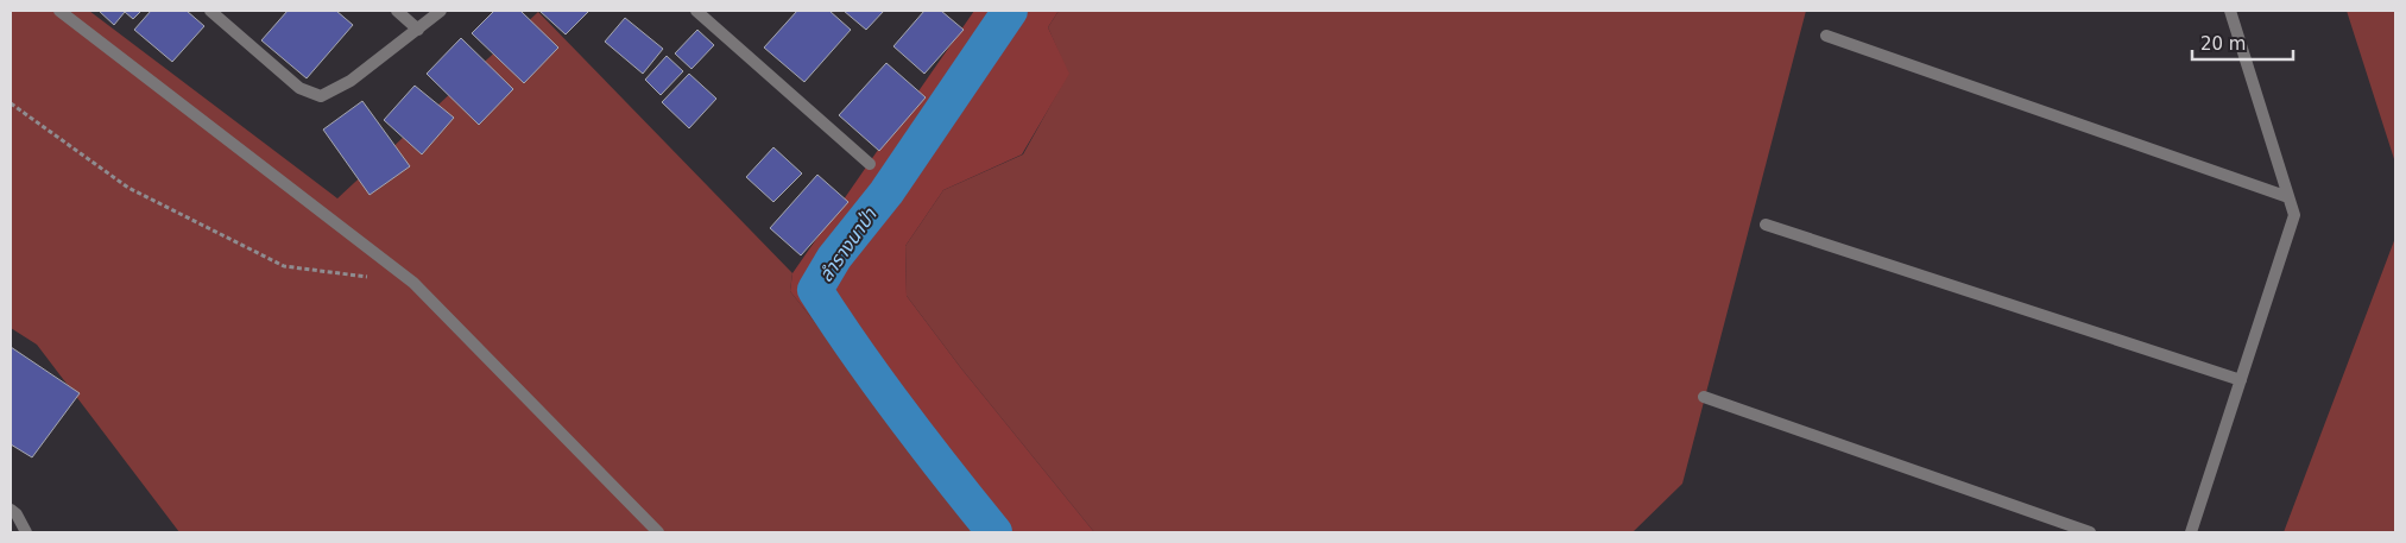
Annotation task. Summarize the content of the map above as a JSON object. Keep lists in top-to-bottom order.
{
  "water": ["ลำรางนาป่า"],
  "scale_bar": "20 m"
}
